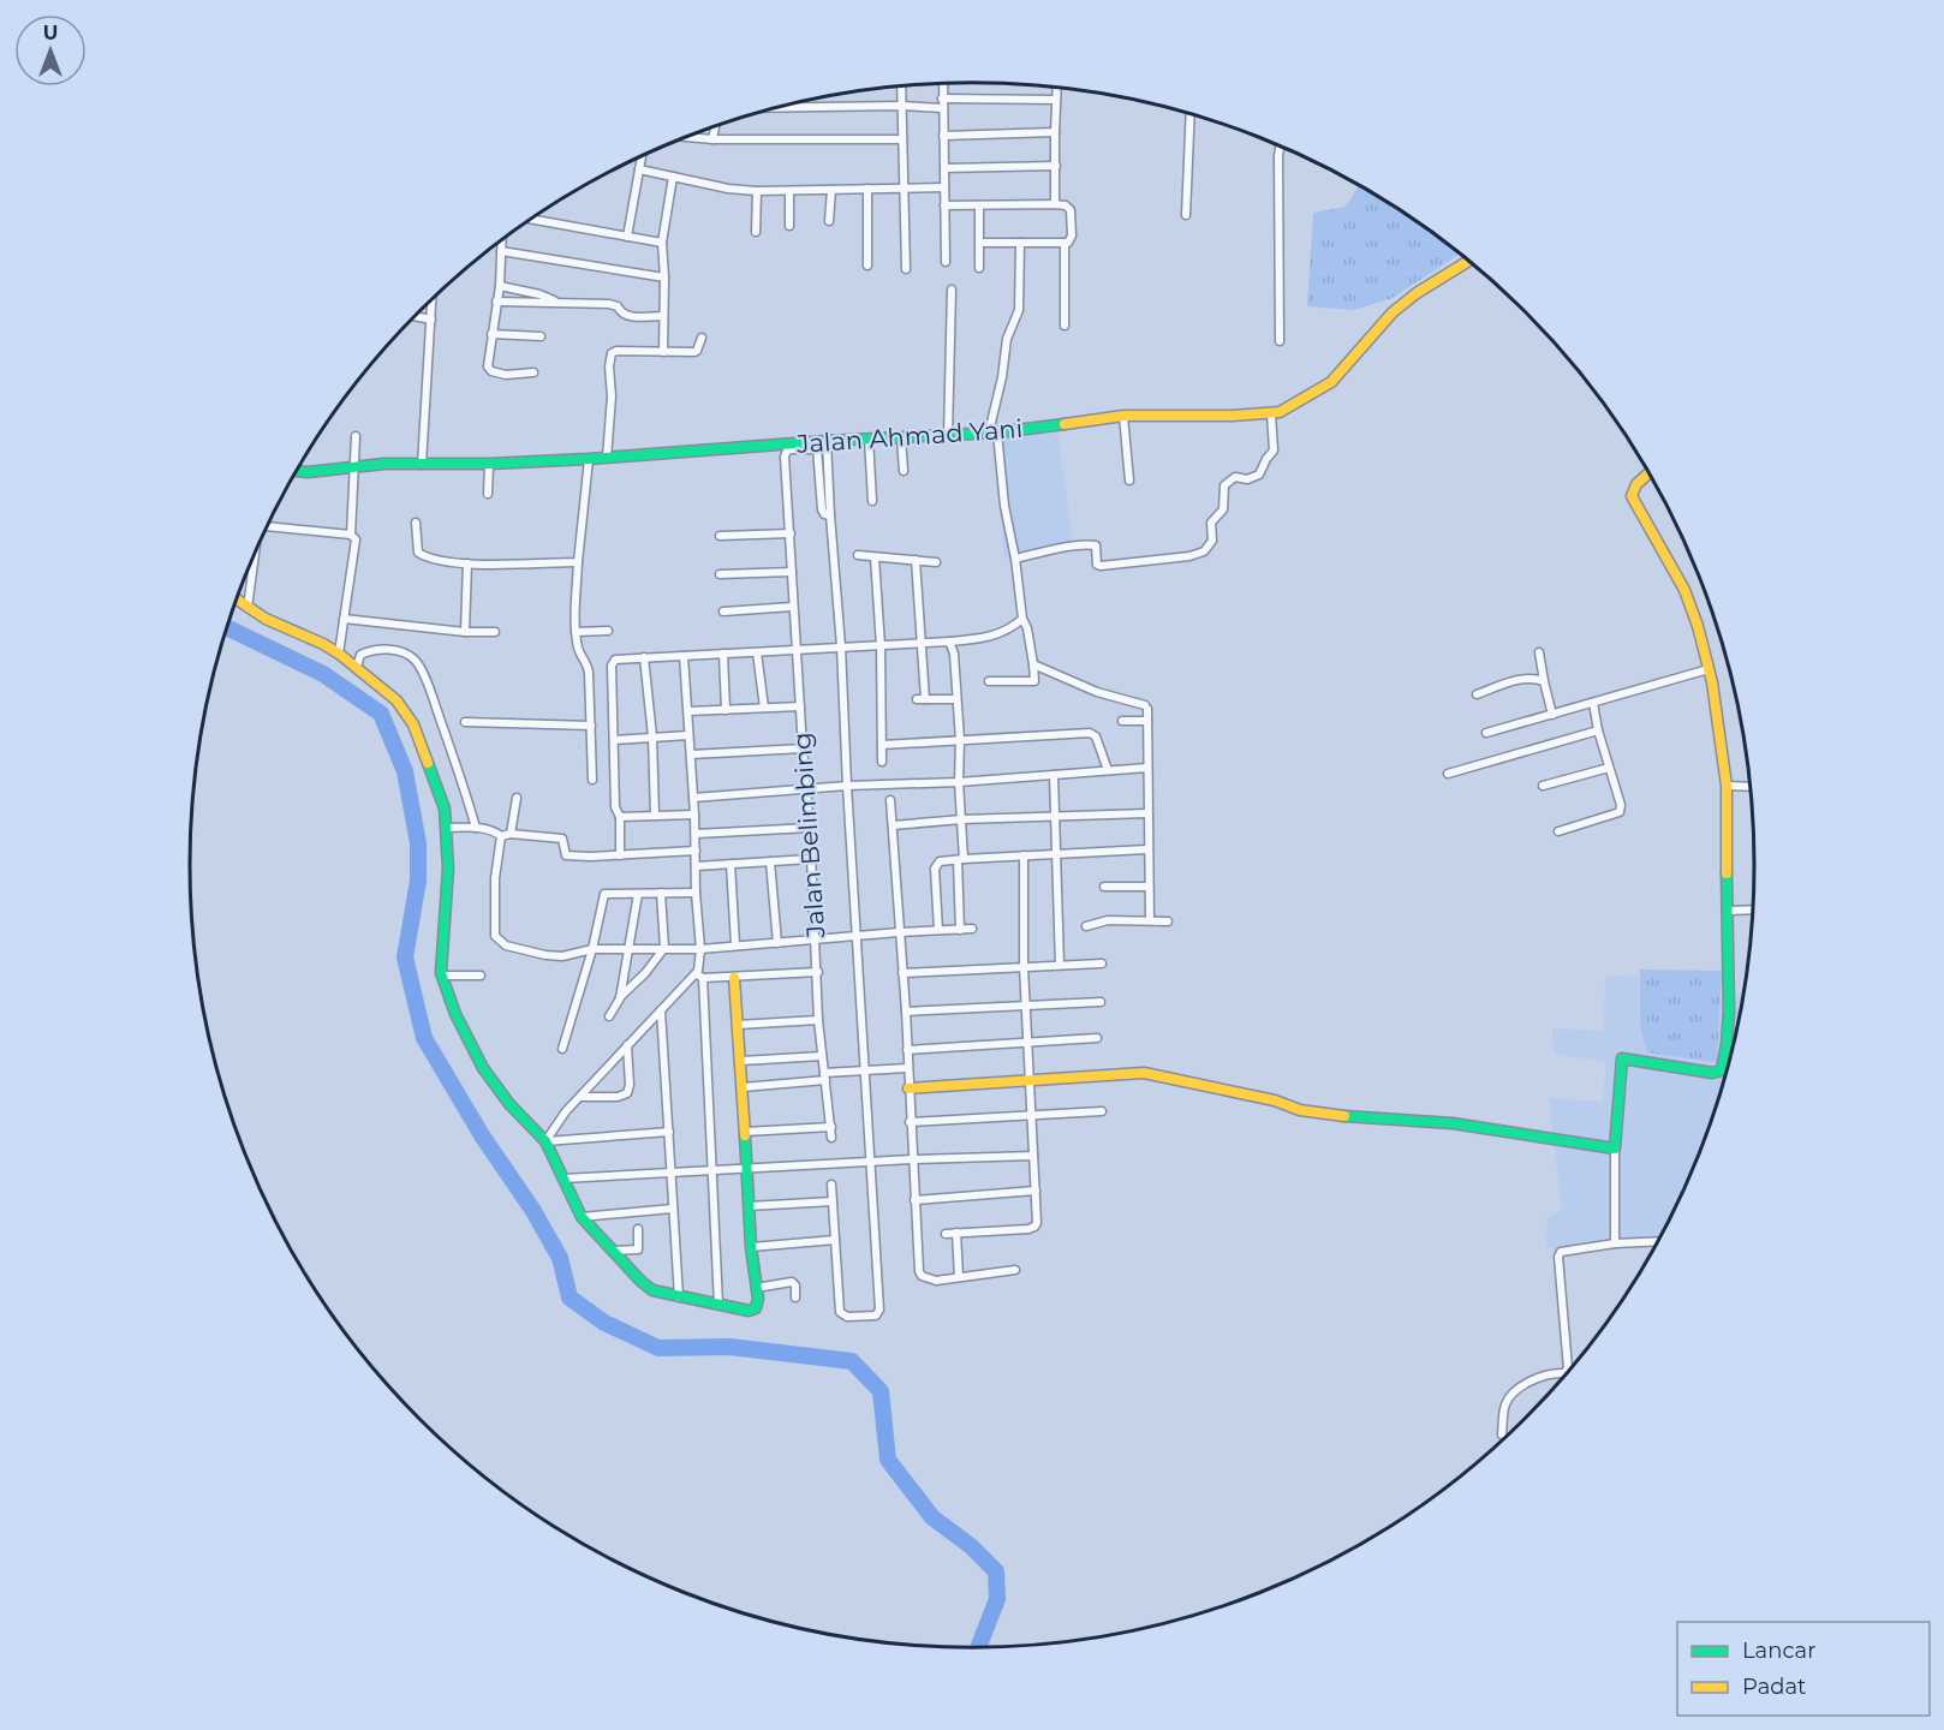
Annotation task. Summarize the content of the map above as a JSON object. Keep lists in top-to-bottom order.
{
  "streets": {
    "street": ["Jalan Ahmad Yani", "Jalan Belimbing"]
  },
  "legend": ["Lancar", "Padat"],
  "north": "top"
}
